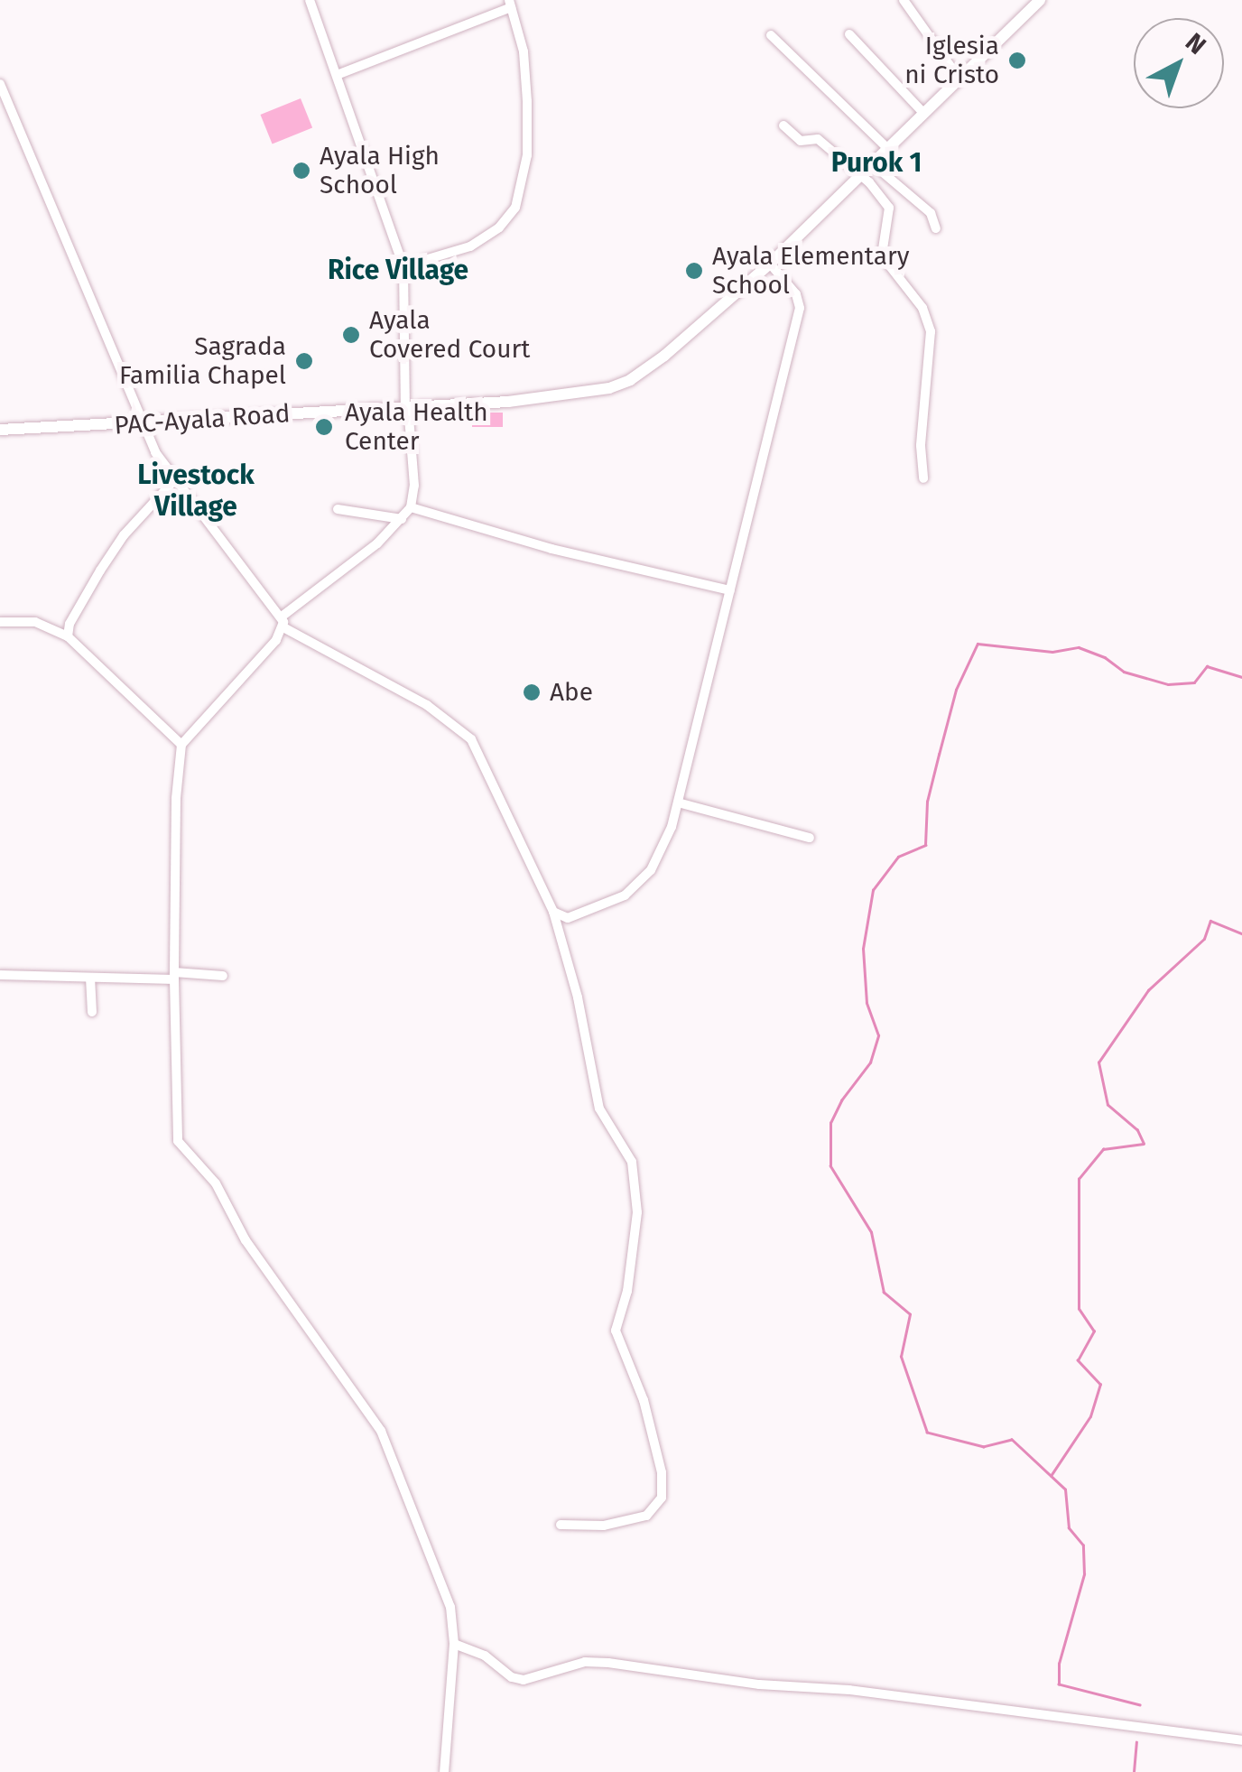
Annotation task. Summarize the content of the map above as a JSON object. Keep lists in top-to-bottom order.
{
  "streets": {
    "street": ["PAC-Ayala Road"]
  },
  "districts": ["Purok 1", "Rice Village", "Livestock Village"],
  "places": [
    "Iglesia ni Cristo",
    "Ayala High School",
    "Ayala Elementary School",
    "Ayala Covered Court",
    "Sagrada Familia Chapel",
    "Ayala Health Center",
    "Abe"
  ],
  "north": "top right"
}
